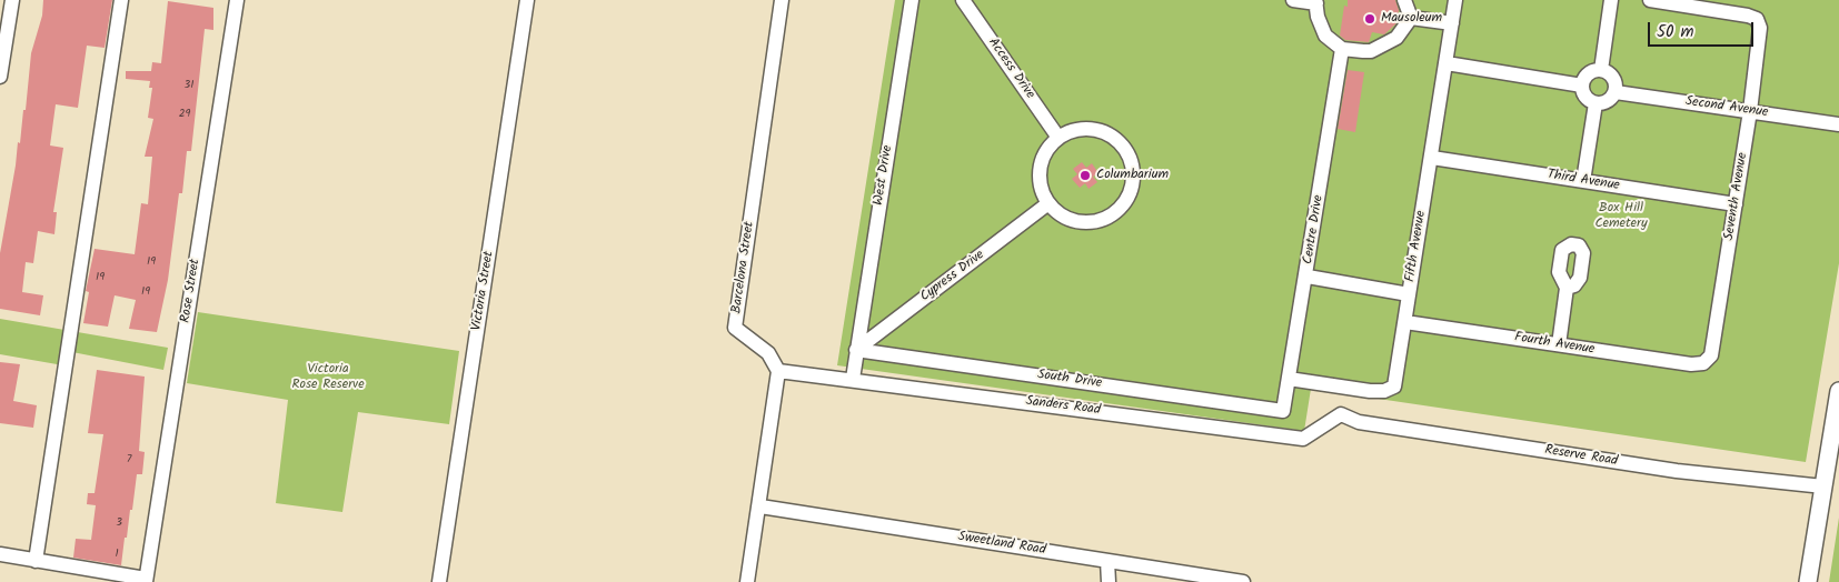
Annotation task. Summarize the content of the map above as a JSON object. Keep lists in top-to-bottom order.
{
  "streets": {
    "street": [
      "Access Drive",
      "Second Avenue",
      "West Drive",
      "Third Avenue",
      "Seventh Avenue",
      "Centre Drive",
      "Fifth Avenue",
      "Barcelona Street",
      "Cypress Drive",
      "Rose Street",
      "Victoria Street",
      "Fourth Avenue",
      "South Drive",
      "Sanders Road",
      "Reserve Road",
      "Sweetland Road"
    ]
  },
  "crossings": [
    ["Access Drive", "Cypress Drive"],
    ["Second Avenue", "Seventh Avenue"],
    ["West Drive", "Cypress Drive"],
    ["West Drive", "South Drive"],
    ["West Drive", "Sanders Road"],
    ["Third Avenue", "Seventh Avenue"],
    ["Third Avenue", "Fifth Avenue"],
    ["Seventh Avenue", "Fourth Avenue"],
    ["Centre Drive", "Fifth Avenue"],
    ["Centre Drive", "South Drive"],
    ["Fifth Avenue", "Fourth Avenue"],
    ["Barcelona Street", "Sanders Road"],
    ["Cypress Drive", "South Drive"],
    ["Sanders Road", "Reserve Road"]
  ],
  "parks": ["Box Hill Cemetery", "Victoria Rose Reserve"],
  "places": ["Mausoleum", "Columbarium"],
  "house_numbers": [
    "31",
    "29",
    "19",
    "19",
    "19",
    "7",
    "3",
    "1"
  ],
  "scale_bar": "50 m"
}
